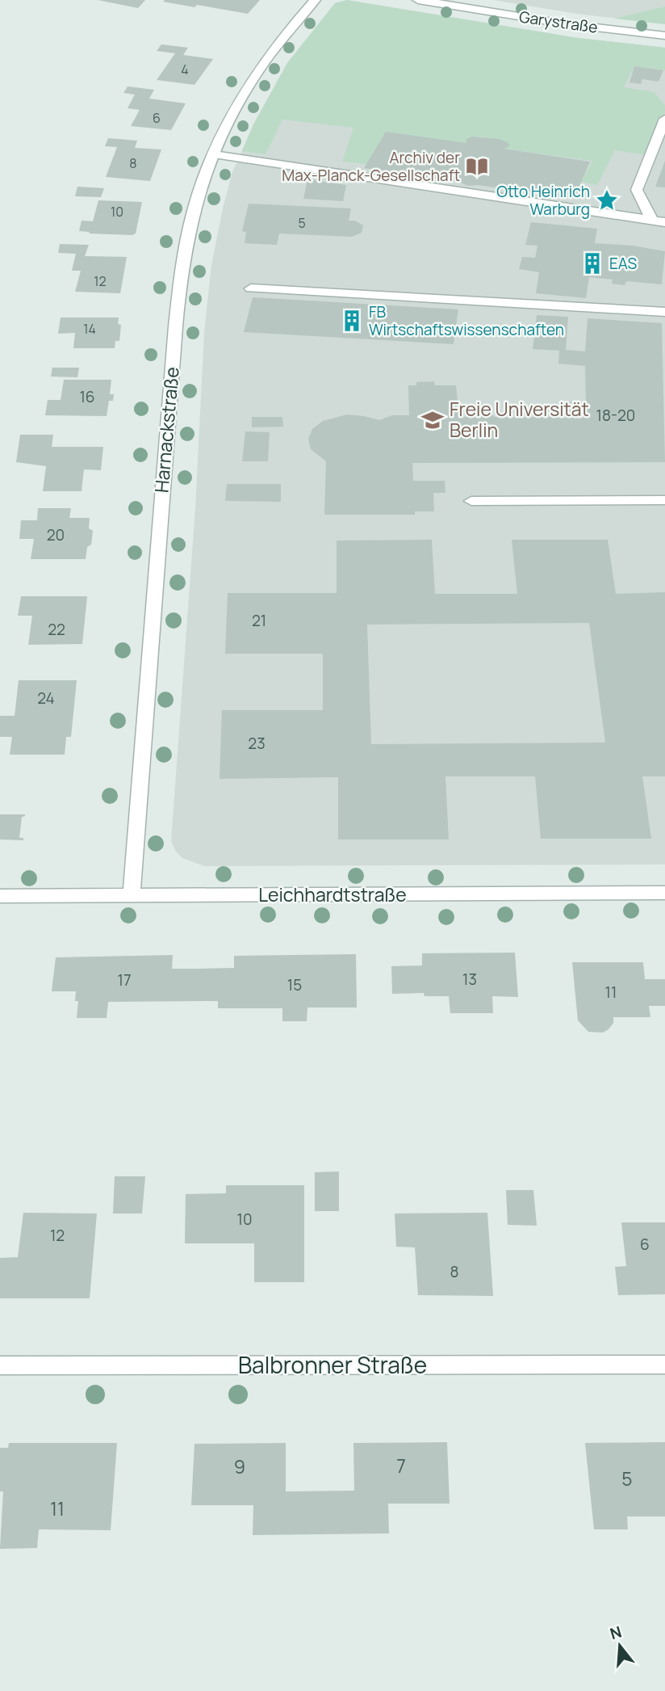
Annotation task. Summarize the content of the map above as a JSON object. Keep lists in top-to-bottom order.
{
  "streets": {
    "street": [
      "Garystraße",
      "Harnackstraße",
      "Leichhardtstraße",
      "Balbronner Straße"
    ]
  },
  "crossings": [
    ["Harnackstraße", "Leichhardtstraße"]
  ],
  "places": {
    "library": ["Archiv der Max-Planck-Gesellschaft"],
    "place": ["Otto Heinrich Warburg"],
    "building": ["EAS", "FB Wirtschaftswissenschaften"],
    "school or university": ["Freie Universität Berlin"]
  },
  "house_numbers": [
    "4",
    "6",
    "8",
    "10",
    "5",
    "12",
    "14",
    "16",
    "18-20",
    "20",
    "21",
    "22",
    "24",
    "23",
    "13",
    "17",
    "15",
    "11",
    "10",
    "12",
    "6",
    "8",
    "7",
    "9",
    "5",
    "11"
  ],
  "north": "top"
}
